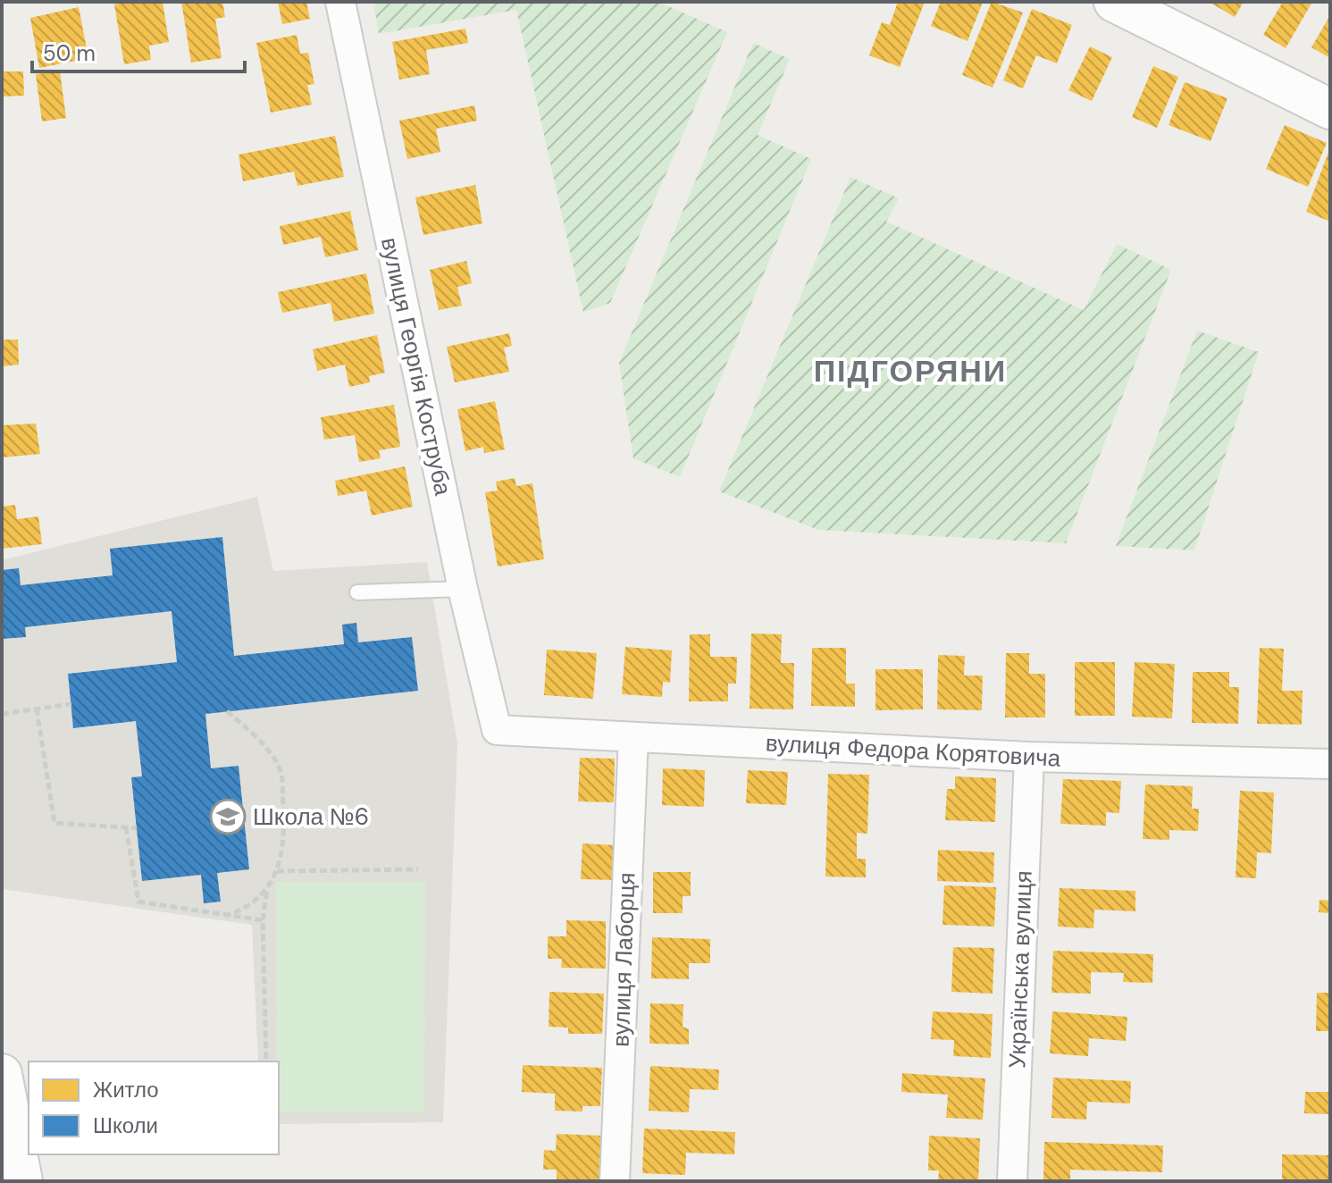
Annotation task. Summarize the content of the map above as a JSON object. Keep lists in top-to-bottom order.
{
  "streets": {
    "street": [
      "вулиця Георгія Коструба",
      "вулиця Федора Корятовича",
      "вулиця Лаборця",
      "Українська вулиця"
    ]
  },
  "crossings": [
    ["вулиця Георгія Коструба", "вулиця Федора Корятовича"],
    ["вулиця Федора Корятовича", "вулиця Лаборця"],
    ["вулиця Федора Корятовича", "Українська вулиця"]
  ],
  "districts": ["ПІДГОРЯНИ"],
  "places": {
    "school or university": ["Школа №6"]
  },
  "legend": ["Житло", "Школи"],
  "scale_bar": "50 m"
}
